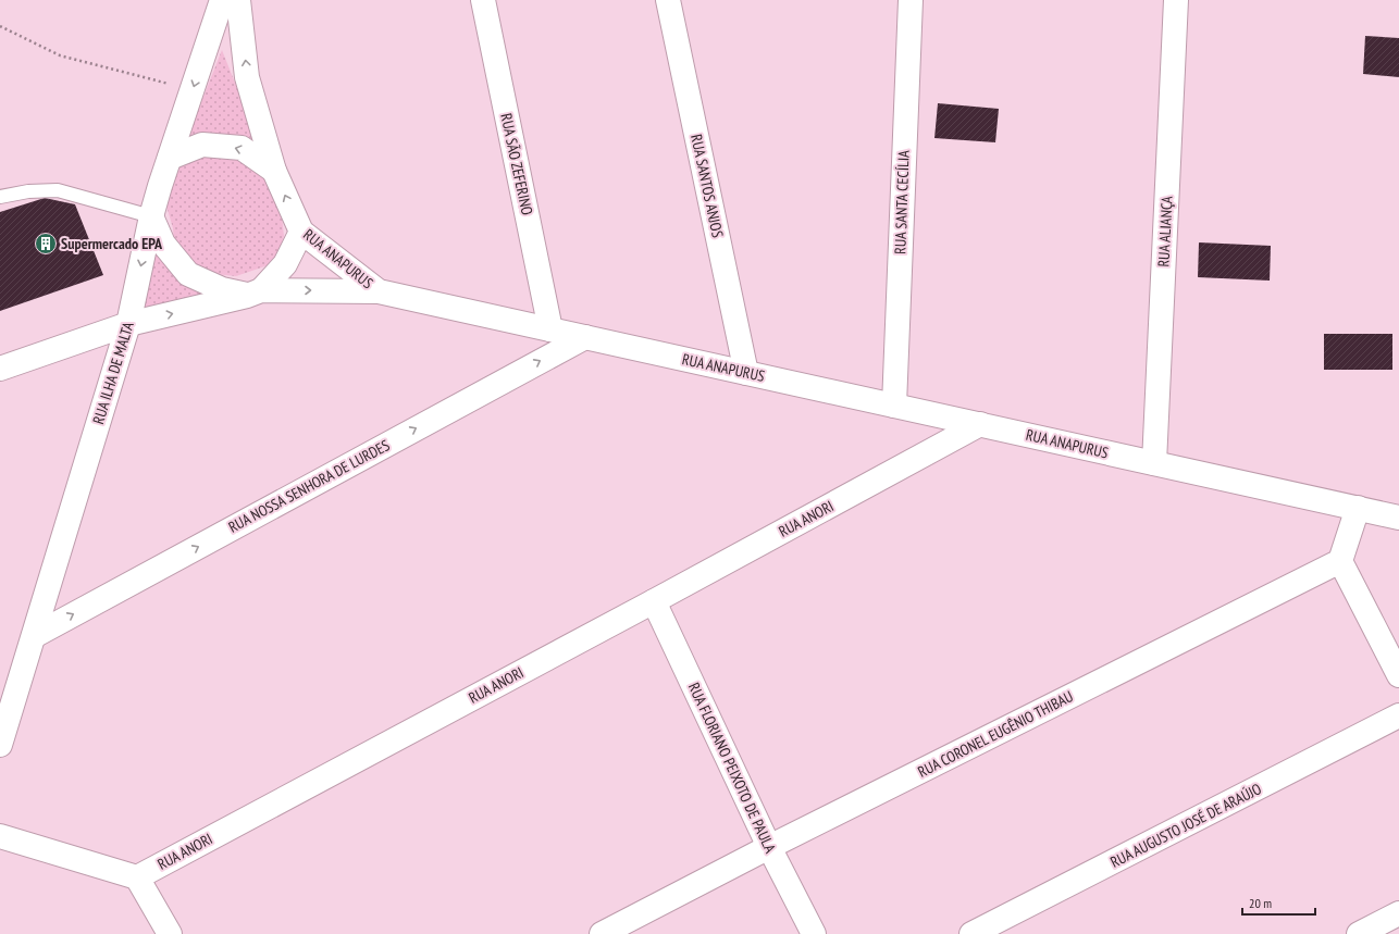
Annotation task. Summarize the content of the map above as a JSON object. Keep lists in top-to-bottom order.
{
  "streets": {
    "street": [
      "RUA SÃO ZEFERINO",
      "RUA SANTOS ANJOS",
      "RUA SANTA CECÍLIA",
      "RUA ALIANÇA",
      "RUA ANAPURUS",
      "RUA ILHA DE MALTA",
      "RUA NOSSA SENHORA DE LURDES",
      "RUA ANORI",
      "RUA CORONEL EUGÊNIO THIBAU",
      "RUA FLORIANO PEIXOTO DE PAULA",
      "RUA AUGUSTO JOSÉ DE ARAÚJO"
    ]
  },
  "crossings": [
    ["RUA SÃO ZEFERINO", "RUA ANAPURUS"],
    ["RUA SANTOS ANJOS", "RUA ANAPURUS"],
    ["RUA SANTA CECÍLIA", "RUA ANAPURUS"],
    ["RUA ALIANÇA", "RUA ANAPURUS"],
    ["RUA ANAPURUS", "RUA ILHA DE MALTA"],
    ["RUA ANAPURUS", "RUA NOSSA SENHORA DE LURDES"],
    ["RUA ANAPURUS", "RUA ANORI"],
    ["RUA ILHA DE MALTA", "RUA NOSSA SENHORA DE LURDES"],
    ["RUA ANORI", "RUA FLORIANO PEIXOTO DE PAULA"],
    ["RUA CORONEL EUGÊNIO THIBAU", "RUA FLORIANO PEIXOTO DE PAULA"]
  ],
  "one_way": ["RUA NOSSA SENHORA DE LURDES"],
  "places": {
    "building": ["Supermercado EPA"]
  },
  "scale_bar": "20 m"
}
